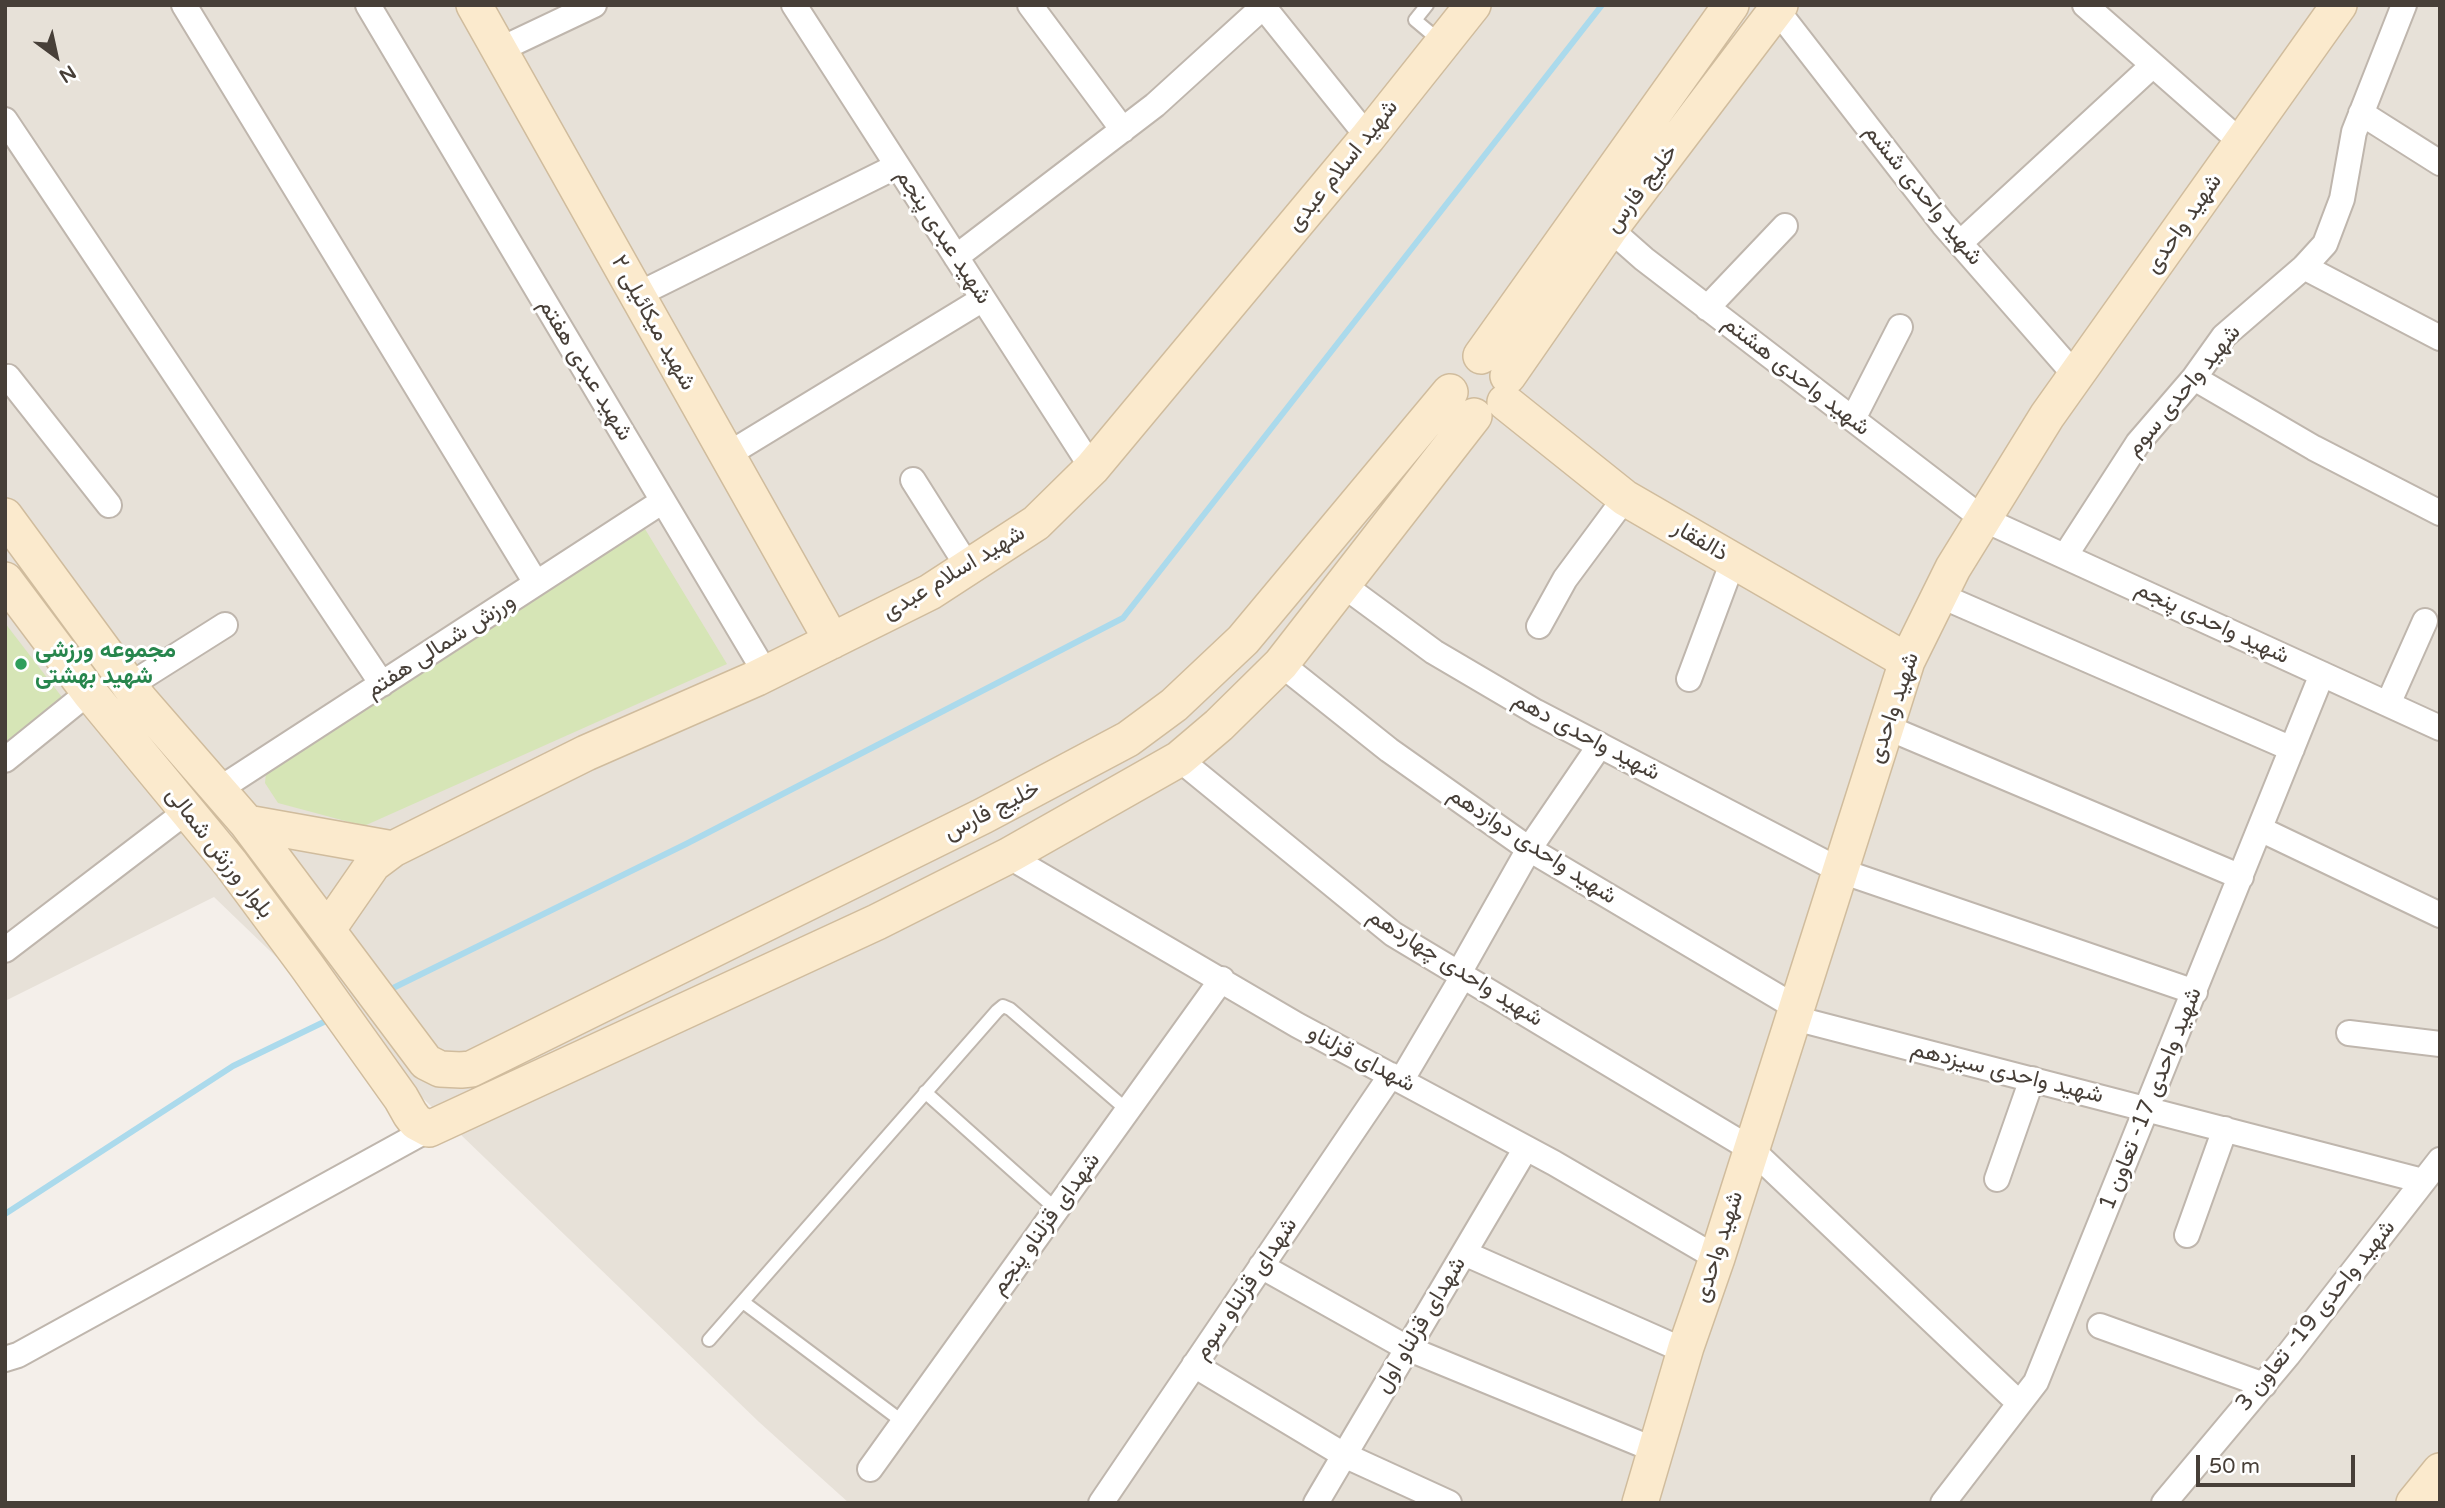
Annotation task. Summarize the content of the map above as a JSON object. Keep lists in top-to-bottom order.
{
  "streets": {
    "main road": [
      "شهید اسلام عبدی",
      "خلیج فارس",
      "شهید واحدی",
      "شهید میکائیلی ۲",
      "ذالفقار",
      "بلوار ورزش شمالی"
    ],
    "street": [
      "شهید واحدی ششم",
      "شهید عبدی پنجم",
      "شهید عبدی هفتم",
      "شهید واحدی هشتم",
      "شهید واحدی سوم",
      "شهید واحدی پنجم",
      "ورزش شمالی هفتم",
      "شهید واحدی دهم",
      "شهید واحدی دوازدهم",
      "شهید واحدی چهاردهم",
      "شهدای قزلناو",
      "شهید واحدی سیزدهم",
      "شهید واحدی 17- تعاون 1",
      "شهدای قزلناو پنجم",
      "شهدای قزلناو سوم",
      "شهید واحدی 19- تعاون 3",
      "شهدای قزلناو اول"
    ]
  },
  "crossings": [
    ["شهید اسلام عبدی", "شهید عبدی پنجم"],
    ["شهید اسلام عبدی", "شهید میکائیلی ۲"],
    ["شهید اسلام عبدی", "شهید عبدی هفتم"],
    ["شهید اسلام عبدی", "بلوار ورزش شمالی"],
    ["خلیج فارس", "شهید واحدی ششم"],
    ["خلیج فارس", "شهید واحدی هشتم"],
    ["خلیج فارس", "ذالفقار"],
    ["خلیج فارس", "بلوار ورزش شمالی"],
    ["شهید واحدی ششم", "شهید واحدی"],
    ["شهید واحدی", "شهید واحدی هشتم"],
    ["شهید واحدی", "ذالفقار"],
    ["شهید واحدی", "شهید واحدی پنجم"],
    ["شهید واحدی", "شهید واحدی دهم"],
    ["شهید واحدی", "شهید واحدی دوازدهم"],
    ["شهید واحدی", "شهید واحدی چهاردهم"],
    ["شهید واحدی", "شهدای قزلناو"],
    ["شهید واحدی", "شهید واحدی سیزدهم"],
    ["شهید عبدی هفتم", "ورزش شمالی هفتم"],
    ["شهید واحدی هشتم", "شهید واحدی پنجم"],
    ["شهید واحدی سوم", "شهید واحدی پنجم"],
    ["شهید واحدی پنجم", "شهید واحدی 17- تعاون 1"],
    ["ورزش شمالی هفتم", "بلوار ورزش شمالی"],
    ["شهید واحدی دهم", "شهید واحدی 17- تعاون 1"],
    ["شهید واحدی دهم", "شهدای قزلناو سوم"],
    ["شهید واحدی دوازدهم", "شهید واحدی سیزدهم"],
    ["شهید واحدی دوازدهم", "شهدای قزلناو سوم"],
    ["شهید واحدی چهاردهم", "شهید واحدی 17- تعاون 1"],
    ["شهید واحدی چهاردهم", "شهدای قزلناو سوم"],
    ["شهدای قزلناو", "شهدای قزلناو پنجم"],
    ["شهدای قزلناو", "شهدای قزلناو سوم"],
    ["شهدای قزلناو", "شهدای قزلناو اول"],
    ["شهید واحدی سیزدهم", "شهید واحدی 17- تعاون 1"],
    ["شهید واحدی سیزدهم", "شهید واحدی 19- تعاون 3"]
  ],
  "places": ["مجموعه ورزشی شهید بهشتی"],
  "scale_bar": "50 m",
  "north": "bottom right"
}
